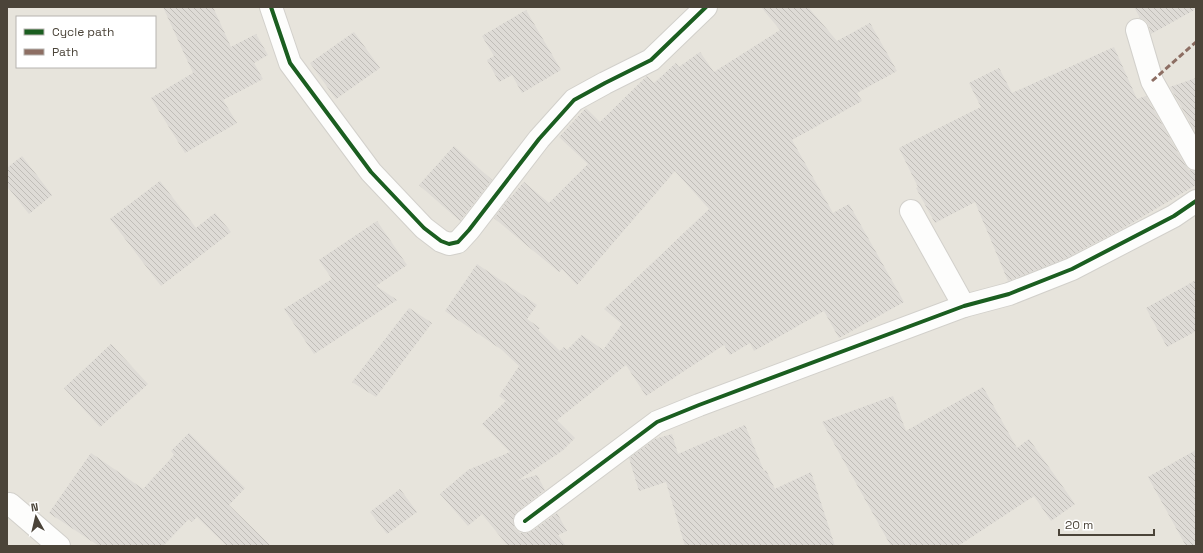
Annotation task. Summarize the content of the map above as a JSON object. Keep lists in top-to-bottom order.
{
  "legend": ["Cycle path", "Path"],
  "scale_bar": "20 m",
  "north": "top"
}
